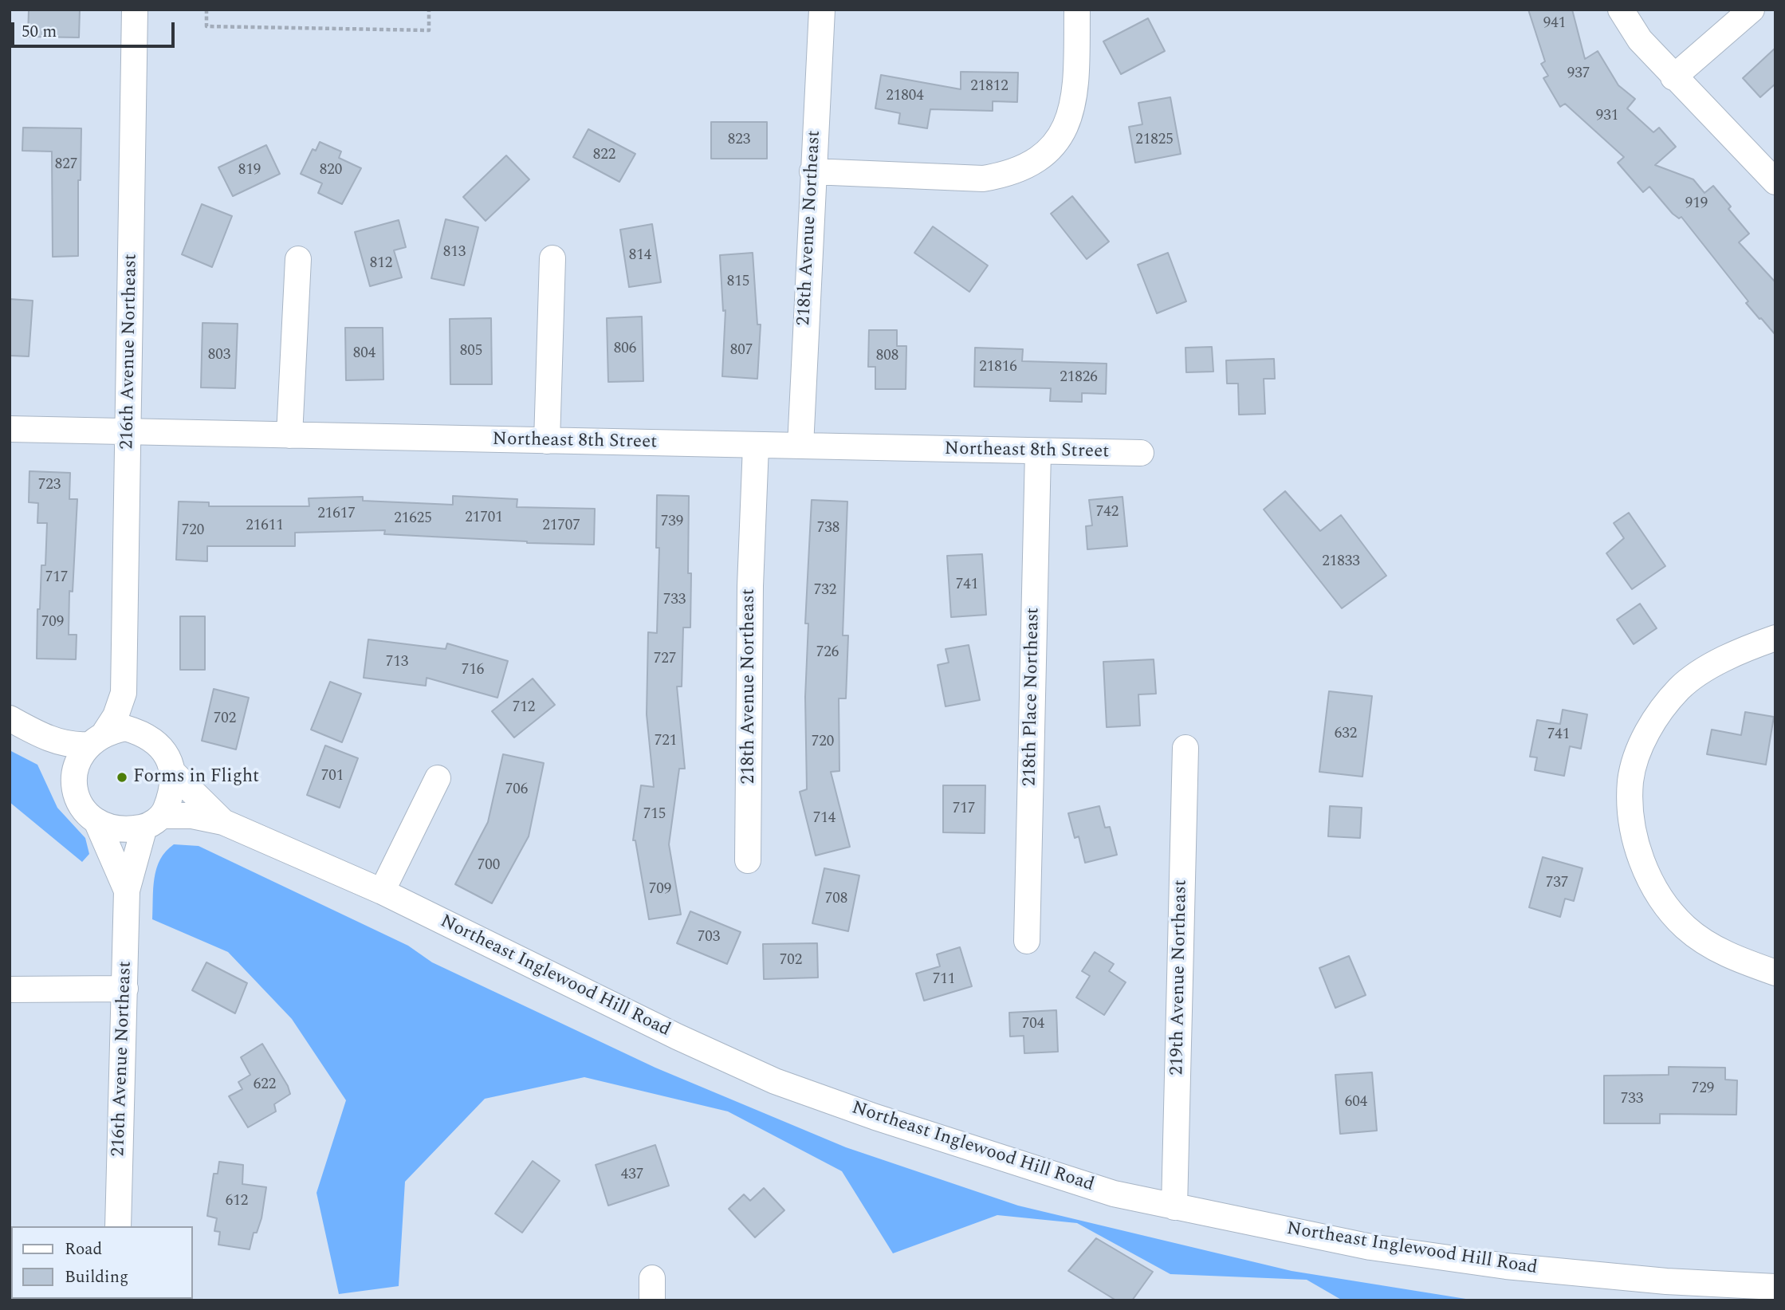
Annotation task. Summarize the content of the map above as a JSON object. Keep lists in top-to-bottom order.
{
  "streets": {
    "street": [
      "218th Avenue Northeast",
      "216th Avenue Northeast",
      "Northeast 8th Street",
      "218th Place Northeast",
      "Northeast Inglewood Hill Road",
      "219th Avenue Northeast"
    ]
  },
  "crossings": [
    ["218th Avenue Northeast", "Northeast 8th Street"],
    ["216th Avenue Northeast", "Northeast 8th Street"],
    ["216th Avenue Northeast", "Northeast Inglewood Hill Road"],
    ["Northeast 8th Street", "218th Place Northeast"],
    ["Northeast Inglewood Hill Road", "219th Avenue Northeast"]
  ],
  "places": ["Forms in Flight"],
  "house_numbers": [
    "941",
    "937",
    "21812",
    "21804",
    "931",
    "823",
    "21825",
    "822",
    "827",
    "819",
    "820",
    "919",
    "813",
    "814",
    "812",
    "815",
    "806",
    "807",
    "805",
    "804",
    "803",
    "808",
    "21816",
    "21826",
    "723",
    "742",
    "21617",
    "21701",
    "21625",
    "739",
    "21611",
    "21707",
    "738",
    "720",
    "21833",
    "717",
    "741",
    "732",
    "733",
    "709",
    "726",
    "727",
    "713",
    "716",
    "712",
    "702",
    "632",
    "741",
    "721",
    "720",
    "701",
    "706",
    "717",
    "715",
    "714",
    "700",
    "737",
    "709",
    "708",
    "703",
    "702",
    "711",
    "704",
    "622",
    "729",
    "733",
    "604",
    "437",
    "612"
  ],
  "legend": ["Road", "Building"],
  "scale_bar": "50 m"
}
